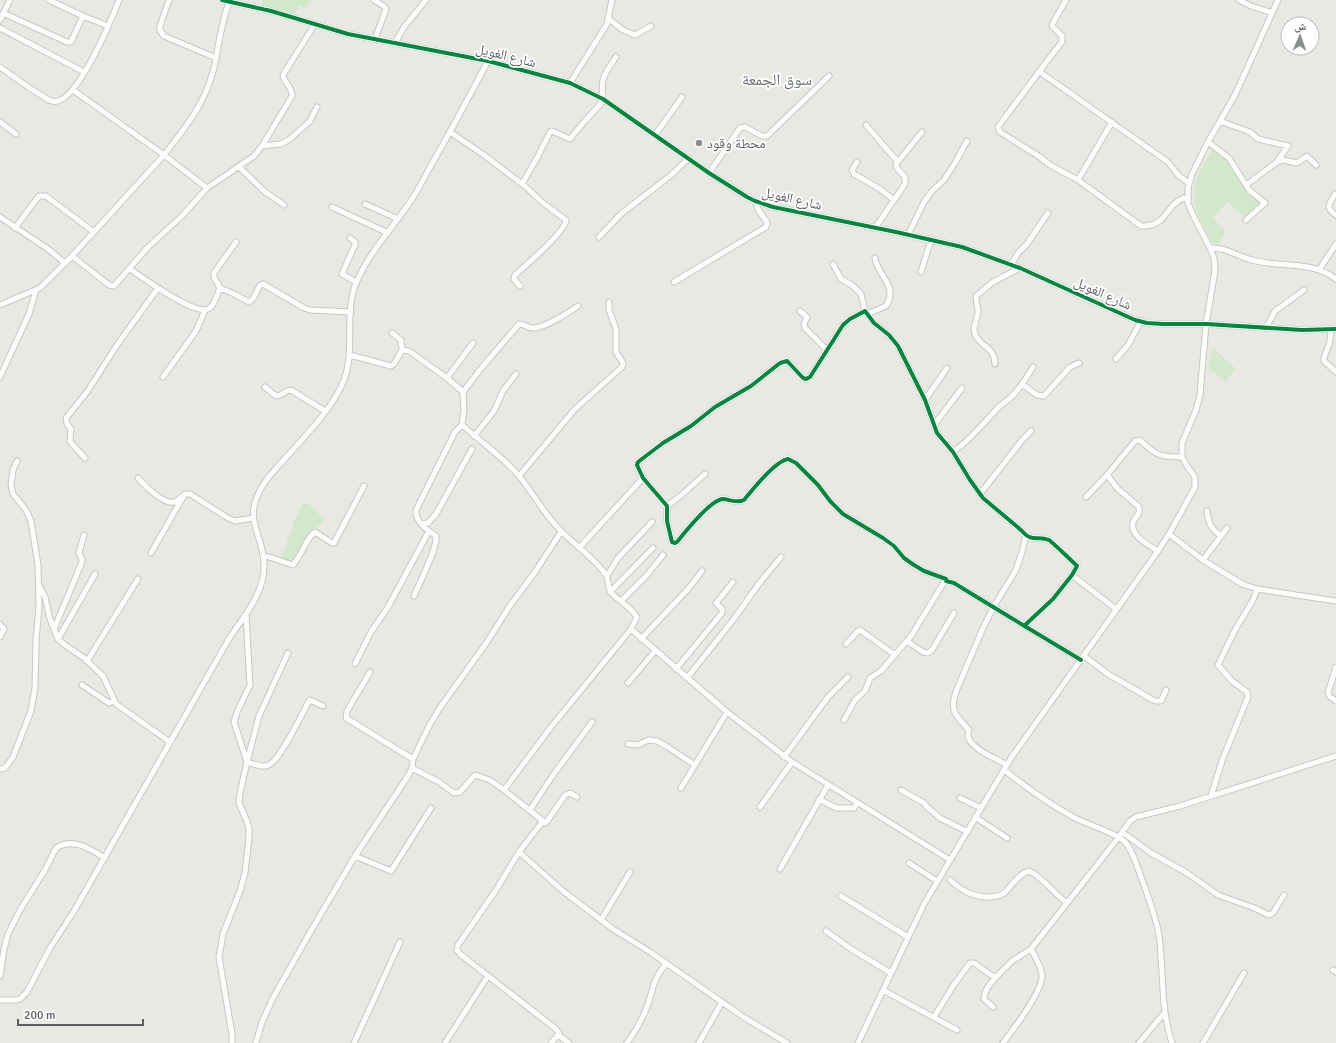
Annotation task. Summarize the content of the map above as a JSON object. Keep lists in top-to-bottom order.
{
  "streets": {
    "street": ["شارع الغويل"]
  },
  "districts": ["سوق الجمعة"],
  "places": ["محطة وقود"],
  "scale_bar": "200 m",
  "north": "top"
}
